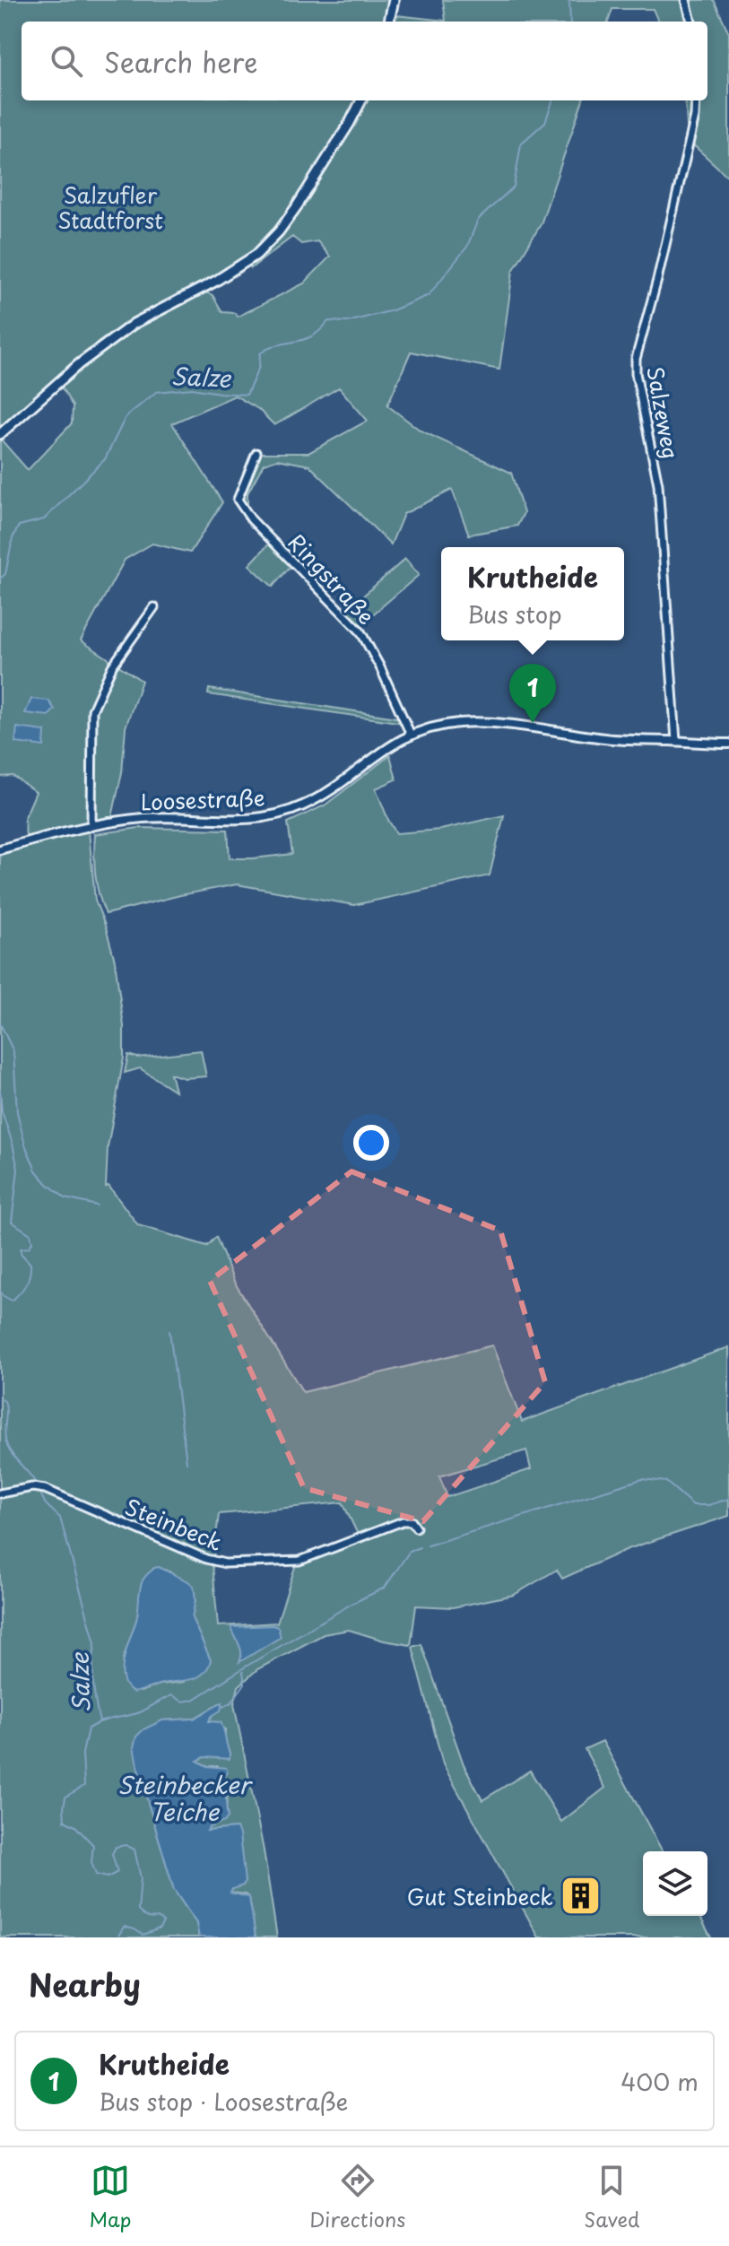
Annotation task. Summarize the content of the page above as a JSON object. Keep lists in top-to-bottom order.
{
  "streets": {
    "street": [
      "Salzeweg",
      "Ringstraße",
      "Loosestraße",
      "Steinbeck"
    ]
  },
  "crossings": [
    ["Salzeweg", "Loosestraße"],
    ["Ringstraße", "Loosestraße"]
  ],
  "water": ["Salze", "Steinbecker Teiche"],
  "parks": ["Salzufler Stadtforst"],
  "places": {
    "building": ["Gut Steinbeck"]
  },
  "page": {
    "search": "Search here",
    "popup": ["Krutheide", "Bus stop"],
    "pins": "1",
    "heading": "Nearby",
    "list": [
      {
        "mark": "1",
        "name": "Krutheide",
        "note": "Bus stop · Loosestraße",
        "value": "400 m"
      }
    ],
    "nav": ["Map", "Directions", "Saved"]
  }
}
